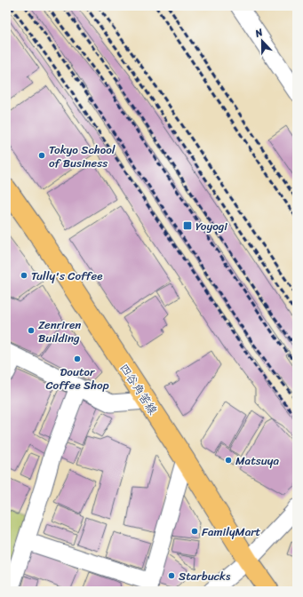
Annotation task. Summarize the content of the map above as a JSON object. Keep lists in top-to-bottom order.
{
  "streets": {
    "main road": ["四谷角筈線"]
  },
  "places": {
    "other": [
      "Tokyo School of Business",
      "Tully's Coffee",
      "Zenriren Building",
      "Doutor Coffee Shop",
      "Matsuya",
      "FamilyMart",
      "Starbucks"
    ],
    "transit": ["Yoyogi"]
  },
  "north": "top"
}
